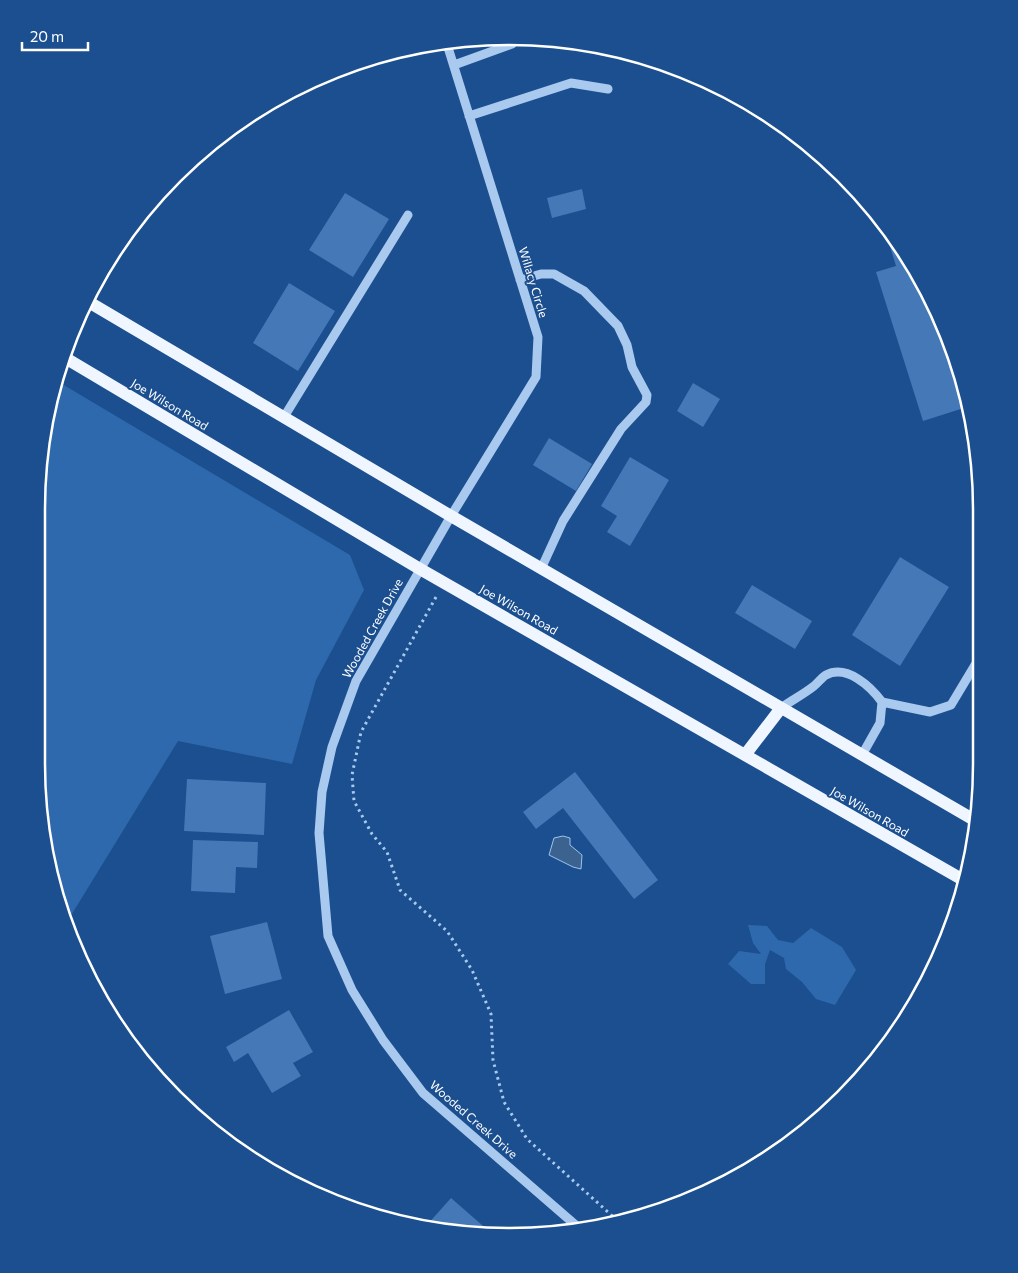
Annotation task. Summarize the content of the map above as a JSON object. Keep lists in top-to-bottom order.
{
  "streets": {
    "main road": ["Joe Wilson Road"],
    "street": ["Willacy Circle", "Wooded Creek Drive"]
  },
  "crossings": [
    ["Willacy Circle", "Joe Wilson Road"],
    ["Willacy Circle", "Wooded Creek Drive"],
    ["Joe Wilson Road", "Wooded Creek Drive"]
  ],
  "scale_bar": "20 m"
}
